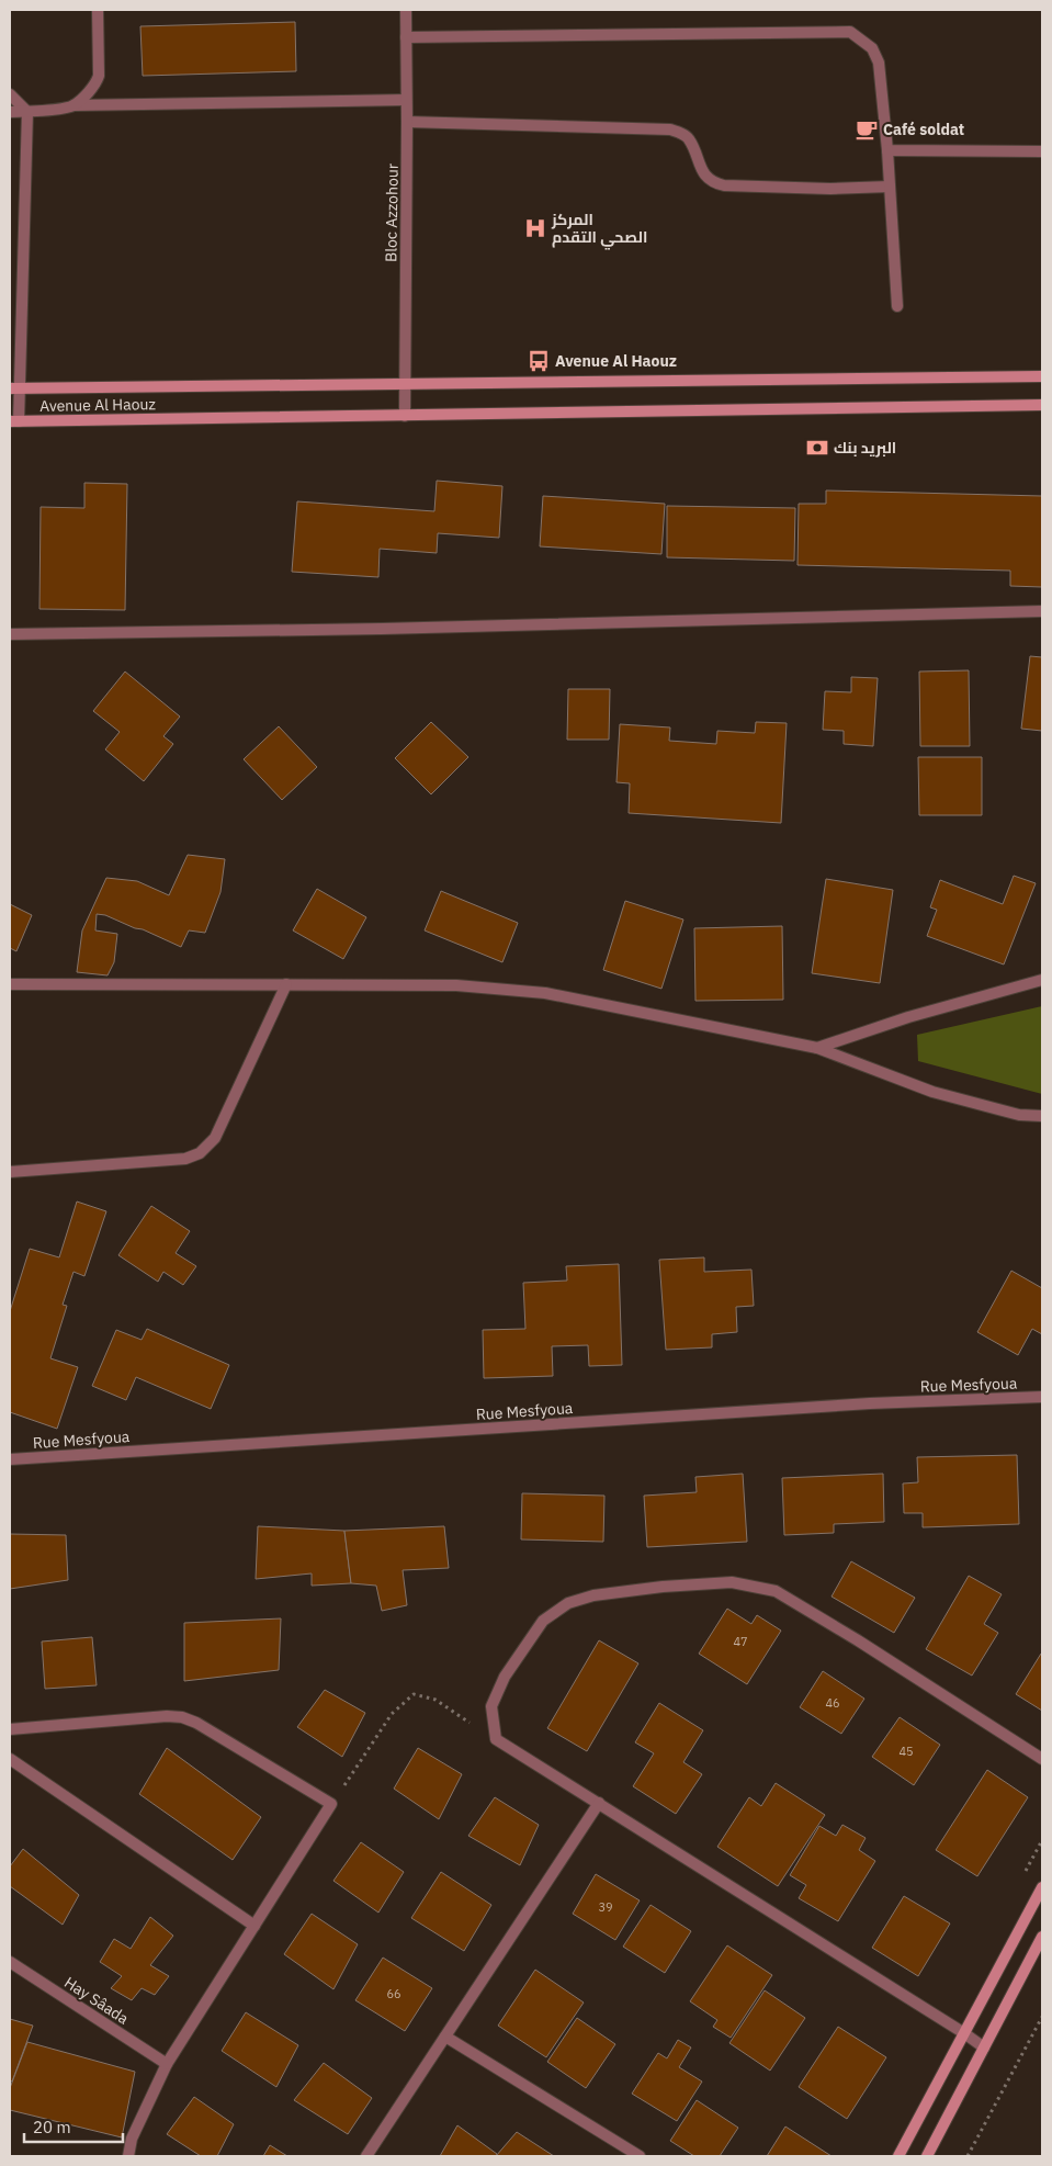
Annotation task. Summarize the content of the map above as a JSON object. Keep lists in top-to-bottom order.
{
  "streets": {
    "main road": ["Avenue Al Haouz"],
    "street": ["Bloc Azzohour", "Rue Mesfyoua", "Hay Sâada"]
  },
  "crossings": [
    ["Bloc Azzohour", "Avenue Al Haouz"]
  ],
  "places": {
    "cafe": ["Café soldat"],
    "hospital": ["المركز الصحي التقدم"],
    "bus stop": ["Avenue Al Haouz"],
    "bank": ["البريد بنك"]
  },
  "house_numbers": [
    "47",
    "46",
    "45",
    "39",
    "66"
  ],
  "scale_bar": "20 m"
}
